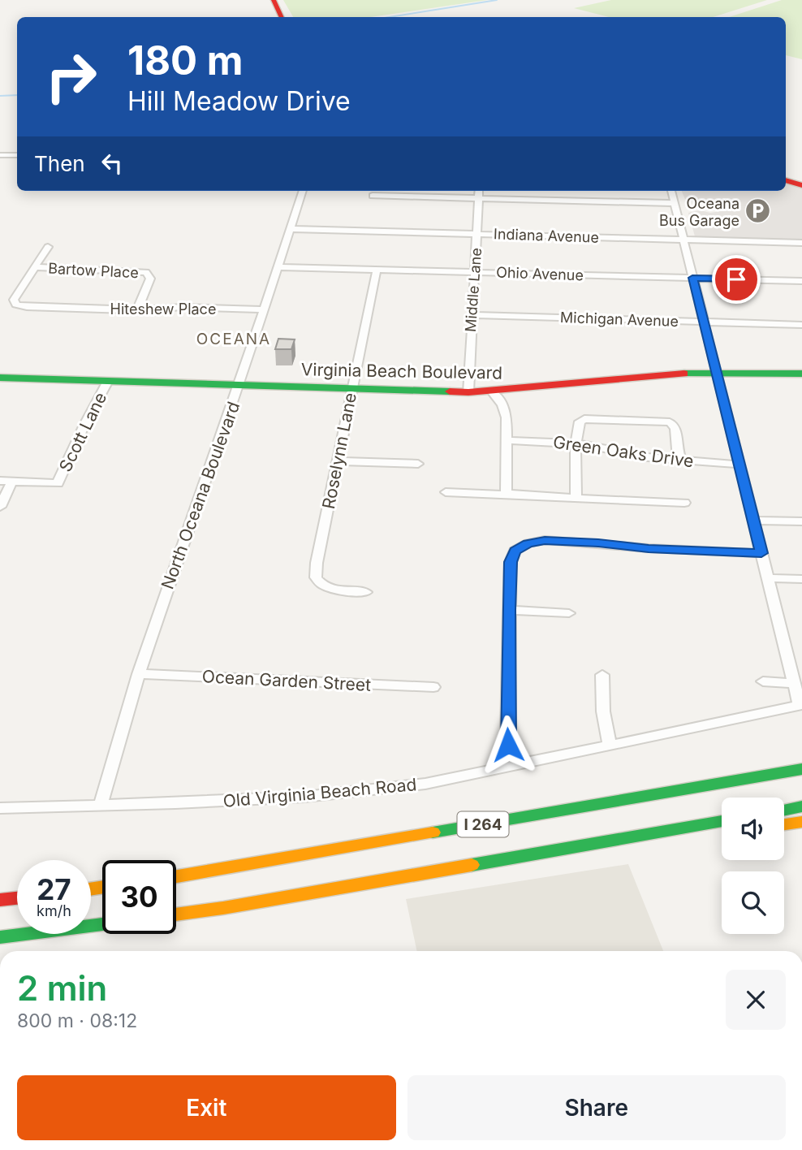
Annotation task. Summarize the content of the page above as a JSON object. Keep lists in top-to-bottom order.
{
  "streets": {
    "main road": ["Virginia Beach Boulevard", "I 264"],
    "street": [
      "Indiana Avenue",
      "Bartow Place",
      "Ohio Avenue",
      "Middle Lane",
      "Hiteshew Place",
      "Michigan Avenue",
      "Scott Lane",
      "Roselynn Lane",
      "Green Oaks Drive",
      "North Oceana Boulevard",
      "Ocean Garden Street",
      "Old Virginia Beach Road"
    ]
  },
  "crossings": [
    ["Indiana Avenue", "Middle Lane"],
    ["Indiana Avenue", "North Oceana Boulevard"],
    ["Bartow Place", "Hiteshew Place"],
    ["Ohio Avenue", "Middle Lane"],
    ["Ohio Avenue", "Roselynn Lane"],
    ["Ohio Avenue", "North Oceana Boulevard"],
    ["Middle Lane", "Michigan Avenue"],
    ["Middle Lane", "Virginia Beach Boulevard"],
    ["Hiteshew Place", "North Oceana Boulevard"],
    ["Virginia Beach Boulevard", "Scott Lane"],
    ["Virginia Beach Boulevard", "Roselynn Lane"],
    ["Virginia Beach Boulevard", "North Oceana Boulevard"],
    ["North Oceana Boulevard", "Ocean Garden Street"],
    ["North Oceana Boulevard", "Old Virginia Beach Road"]
  ],
  "districts": ["OCEANA"],
  "places": {
    "parking": ["Oceana Bus Garage"]
  },
  "page": {
    "turn": ["180 m", "Hill Meadow Drive"],
    "then": "Then",
    "speed": "27 km/h",
    "limit": "30",
    "heading": ["2 min", "800 m · 08:12"],
    "buttons": ["Exit", "Share"]
  }
}
